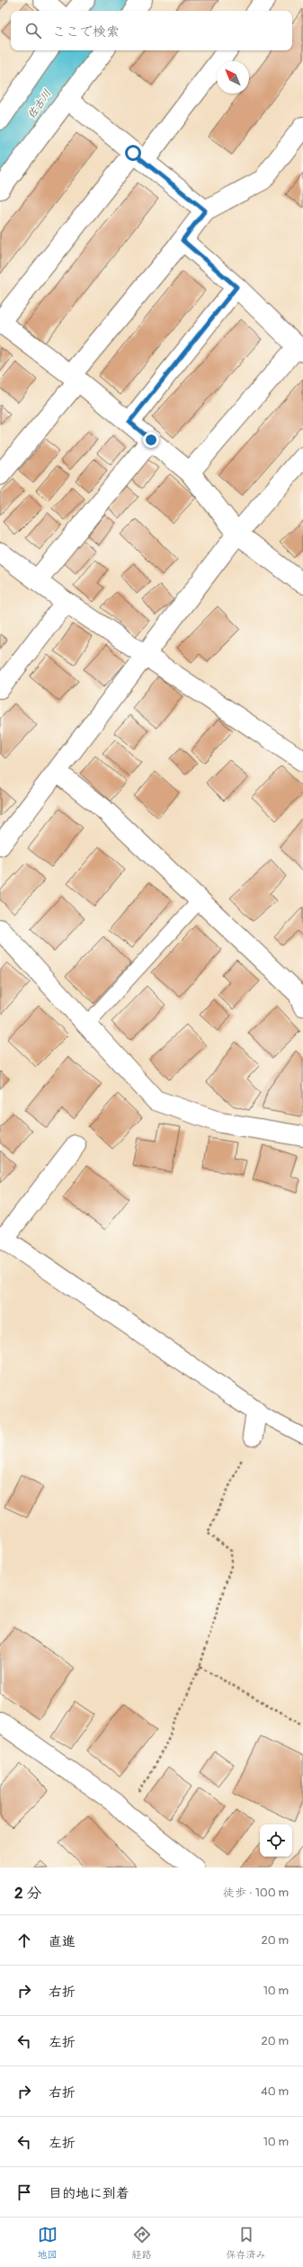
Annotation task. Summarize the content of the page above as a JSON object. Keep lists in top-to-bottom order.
{
  "water": ["佐古川"],
  "north": "top left",
  "page": {
    "search": "ここで検索",
    "heading": ["2 分", "徒歩 · 100 m"],
    "list": [
      ["直進", "20 m"],
      ["右折", "10 m"],
      ["左折", "20 m"],
      ["右折", "40 m"],
      ["左折", "10 m"],
      "目的地に到着"
    ],
    "nav": ["地図", "経路", "保存済み"]
  }
}
